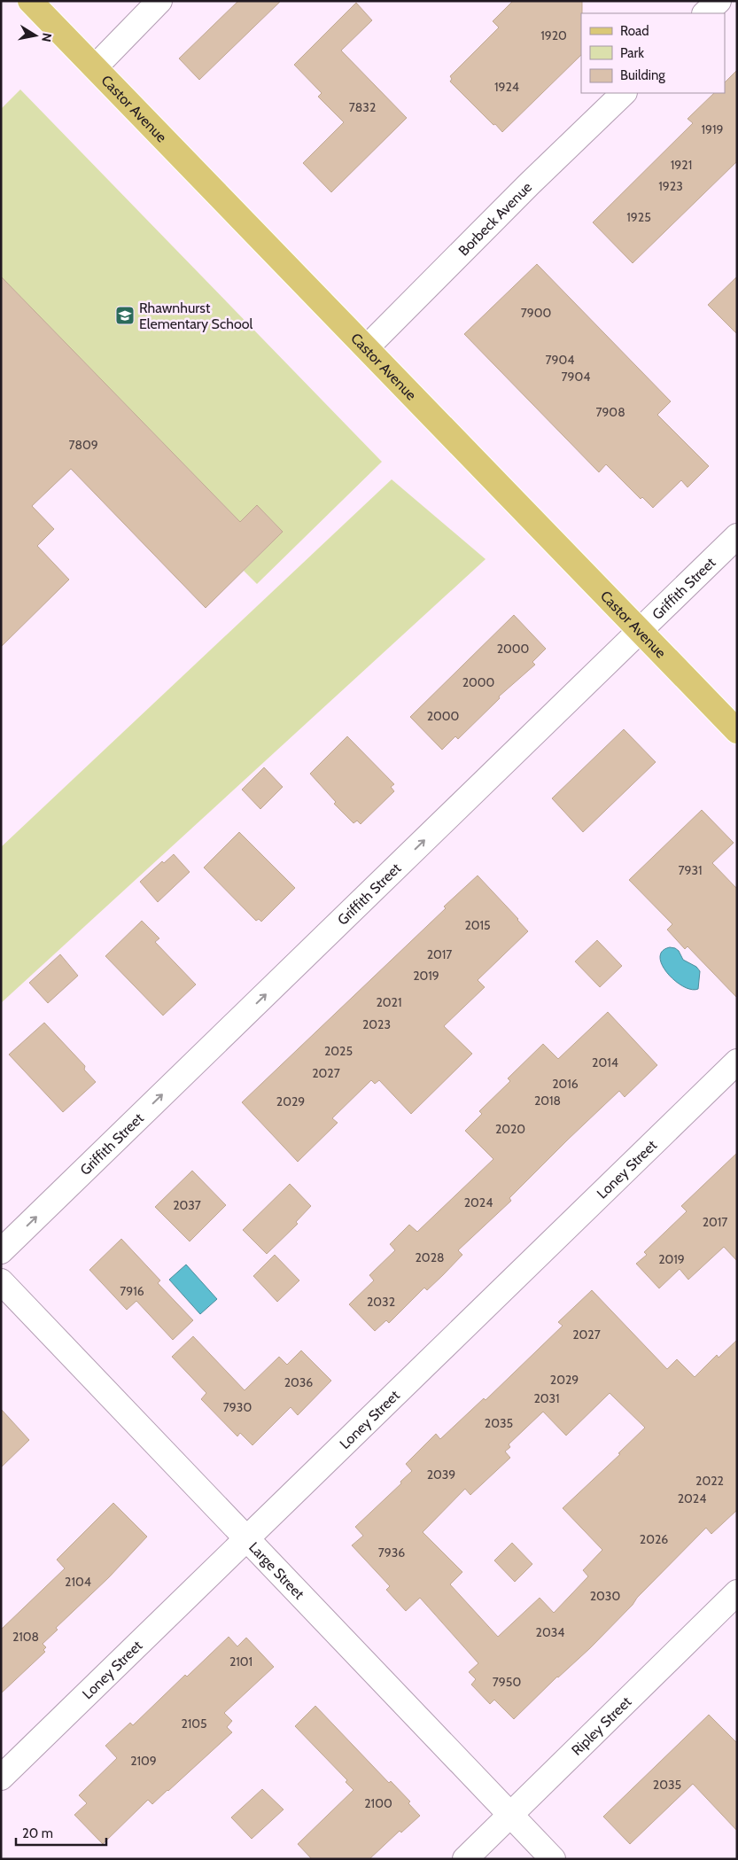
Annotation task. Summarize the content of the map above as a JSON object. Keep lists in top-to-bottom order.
{
  "streets": {
    "main road": ["Castor Avenue"],
    "street": [
      "Borbeck Avenue",
      "Griffith Street",
      "Loney Street",
      "Large Street",
      "Ripley Street"
    ]
  },
  "crossings": [
    ["Castor Avenue", "Borbeck Avenue"],
    ["Castor Avenue", "Griffith Street"],
    ["Loney Street", "Large Street"],
    ["Large Street", "Ripley Street"]
  ],
  "one_way": ["Griffith Street"],
  "places": {
    "school or university": ["Rhawnhurst Elementary School"]
  },
  "house_numbers": [
    "1920",
    "1924",
    "7832",
    "1919",
    "1921",
    "1923",
    "1925",
    "7900",
    "7904",
    "7904",
    "7908",
    "7809",
    "2000",
    "2000",
    "2000",
    "7931",
    "2015",
    "2017",
    "2019",
    "2021",
    "2023",
    "2025",
    "2014",
    "2027",
    "2016",
    "2018",
    "2029",
    "2020",
    "2024",
    "2037",
    "2017",
    "2028",
    "2019",
    "7916",
    "2032",
    "2027",
    "2029",
    "2036",
    "2031",
    "7930",
    "2035",
    "2039",
    "2022",
    "2024",
    "2026",
    "7936",
    "2104",
    "2030",
    "2034",
    "2108",
    "2101",
    "7950",
    "2105",
    "2109",
    "2035",
    "2100"
  ],
  "legend": ["Road", "Park", "Building"],
  "scale_bar": "20 m",
  "north": "right"
}
